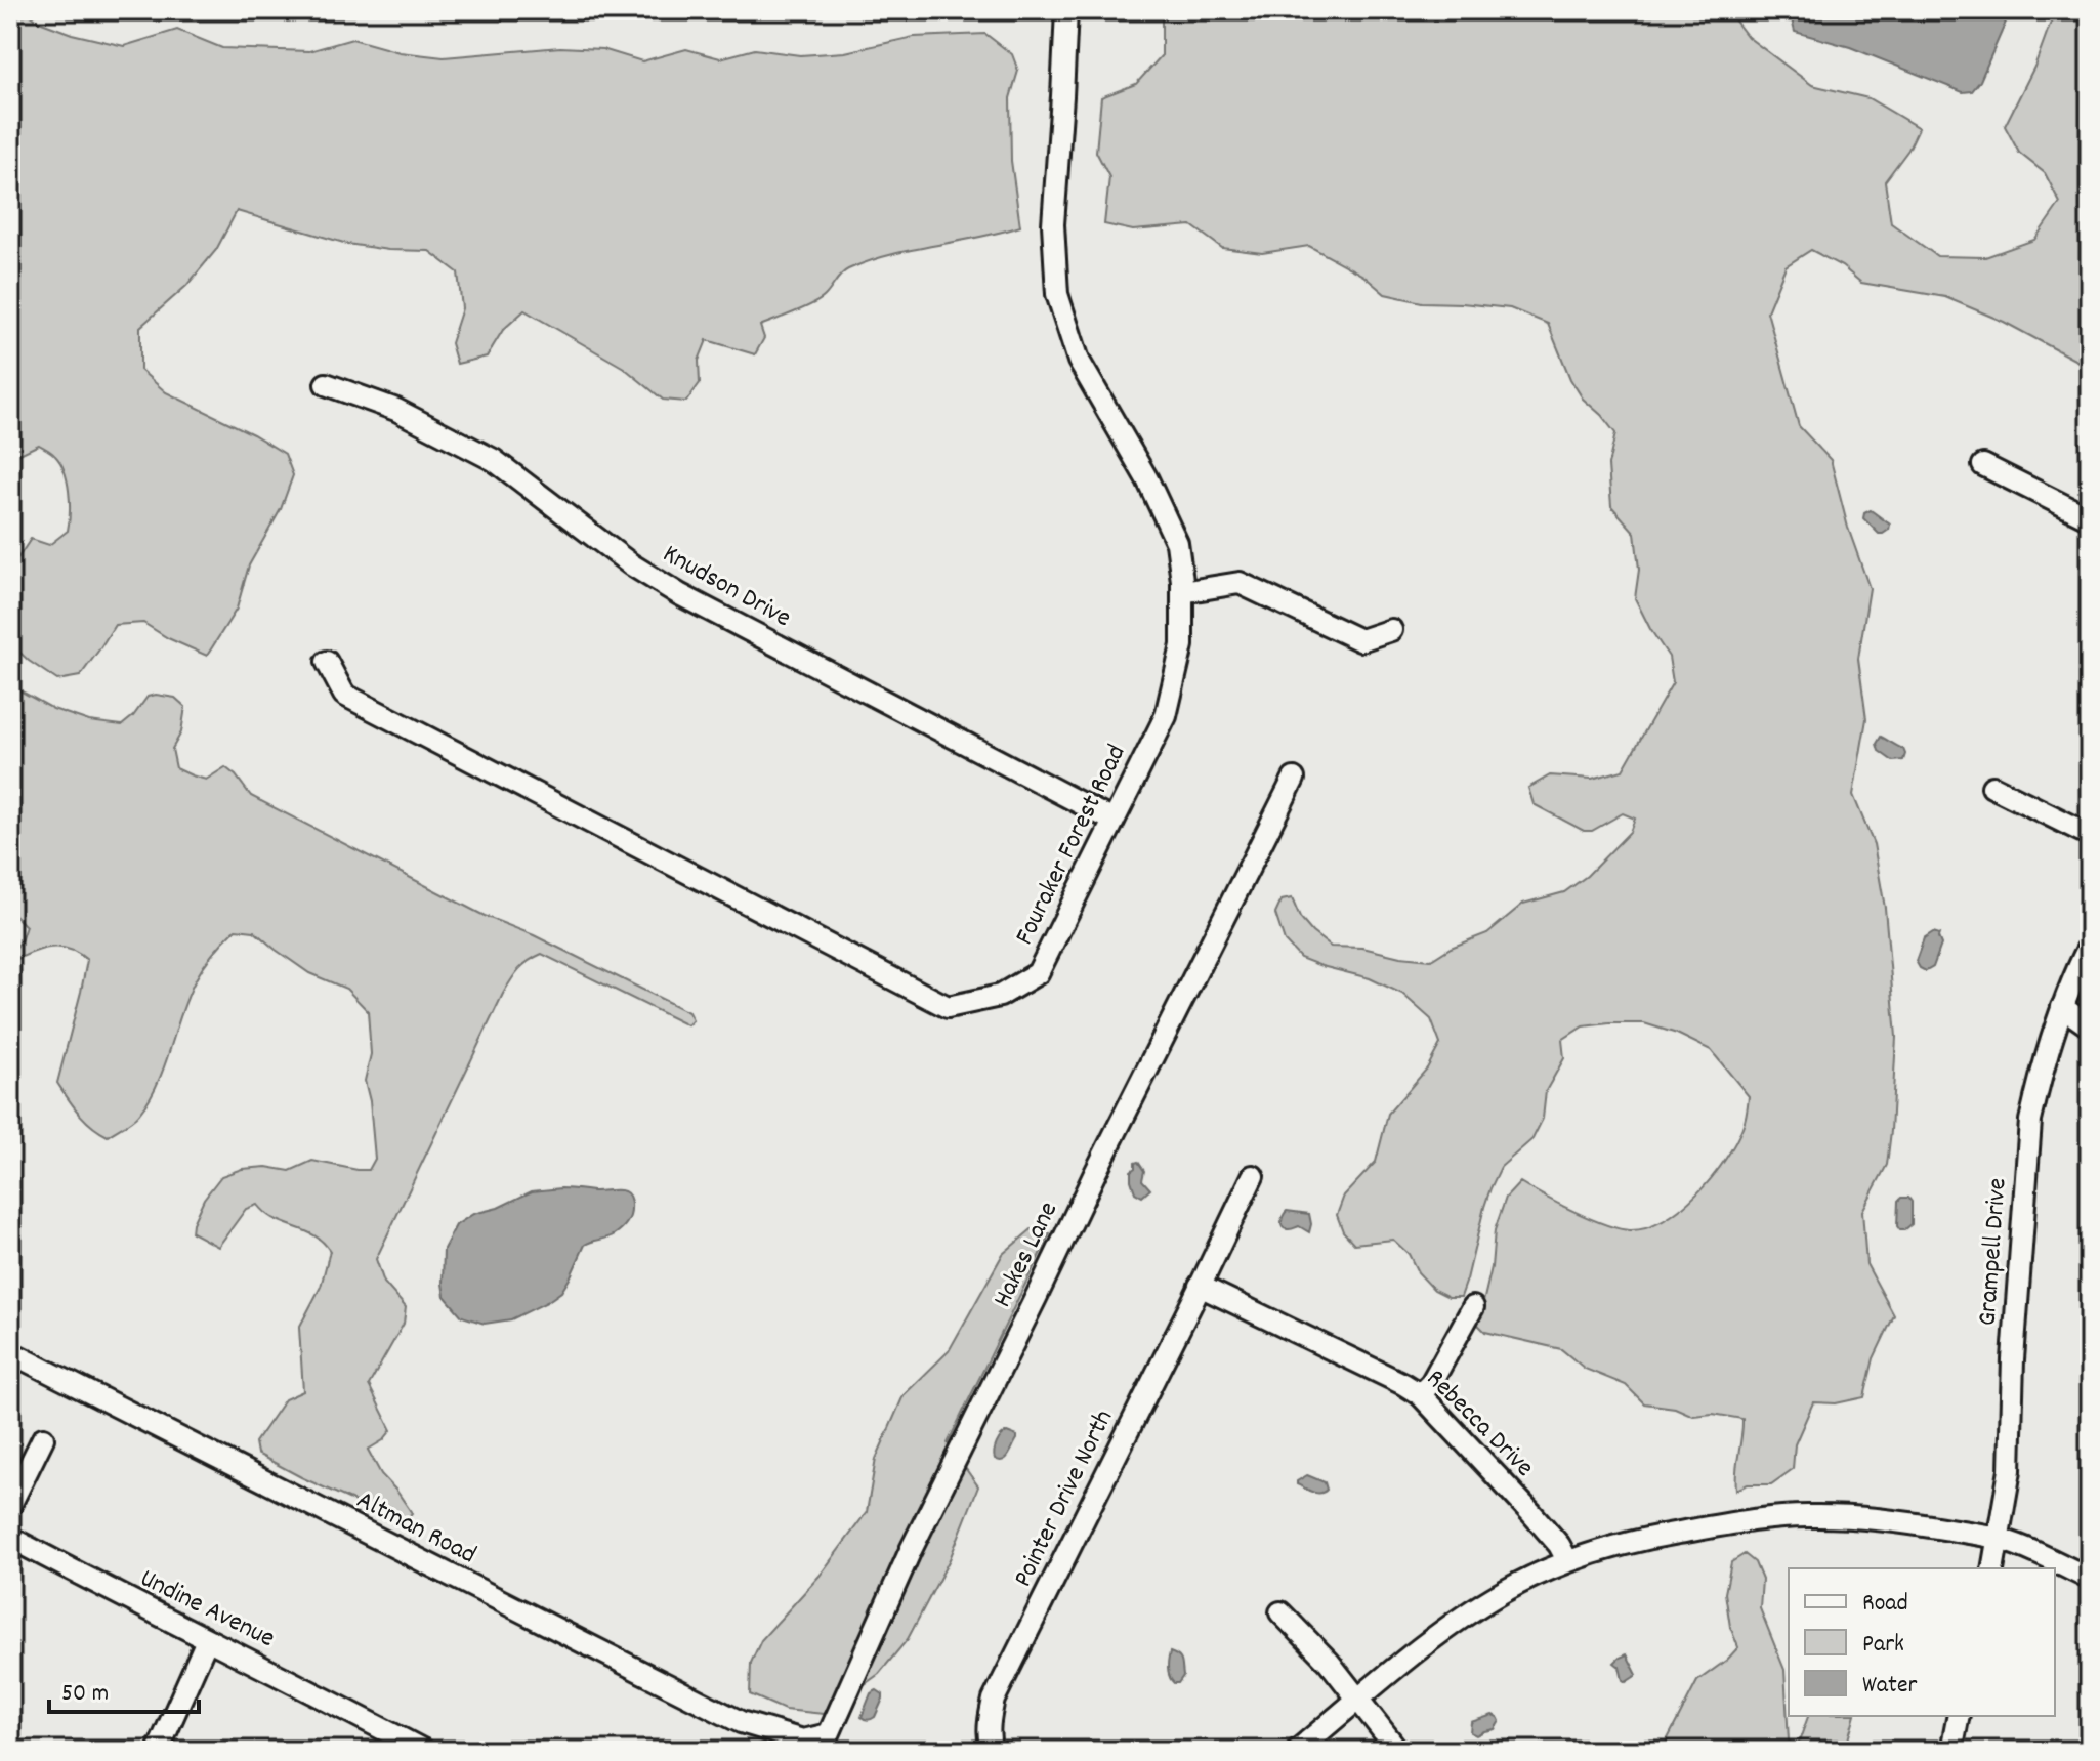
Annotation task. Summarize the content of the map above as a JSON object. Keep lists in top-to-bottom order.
{
  "streets": {
    "street": [
      "Knudson Drive",
      "Fouraker Forest Road",
      "Grampell Drive",
      "Hakes Lane",
      "Rebecca Drive",
      "Pointer Drive North",
      "Altman Road",
      "Undine Avenue"
    ]
  },
  "crossings": [
    ["Knudson Drive", "Fouraker Forest Road"],
    ["Hakes Lane", "Altman Road"],
    ["Rebecca Drive", "Pointer Drive North"]
  ],
  "legend": ["Road", "Park", "Water"],
  "scale_bar": "50 m"
}
